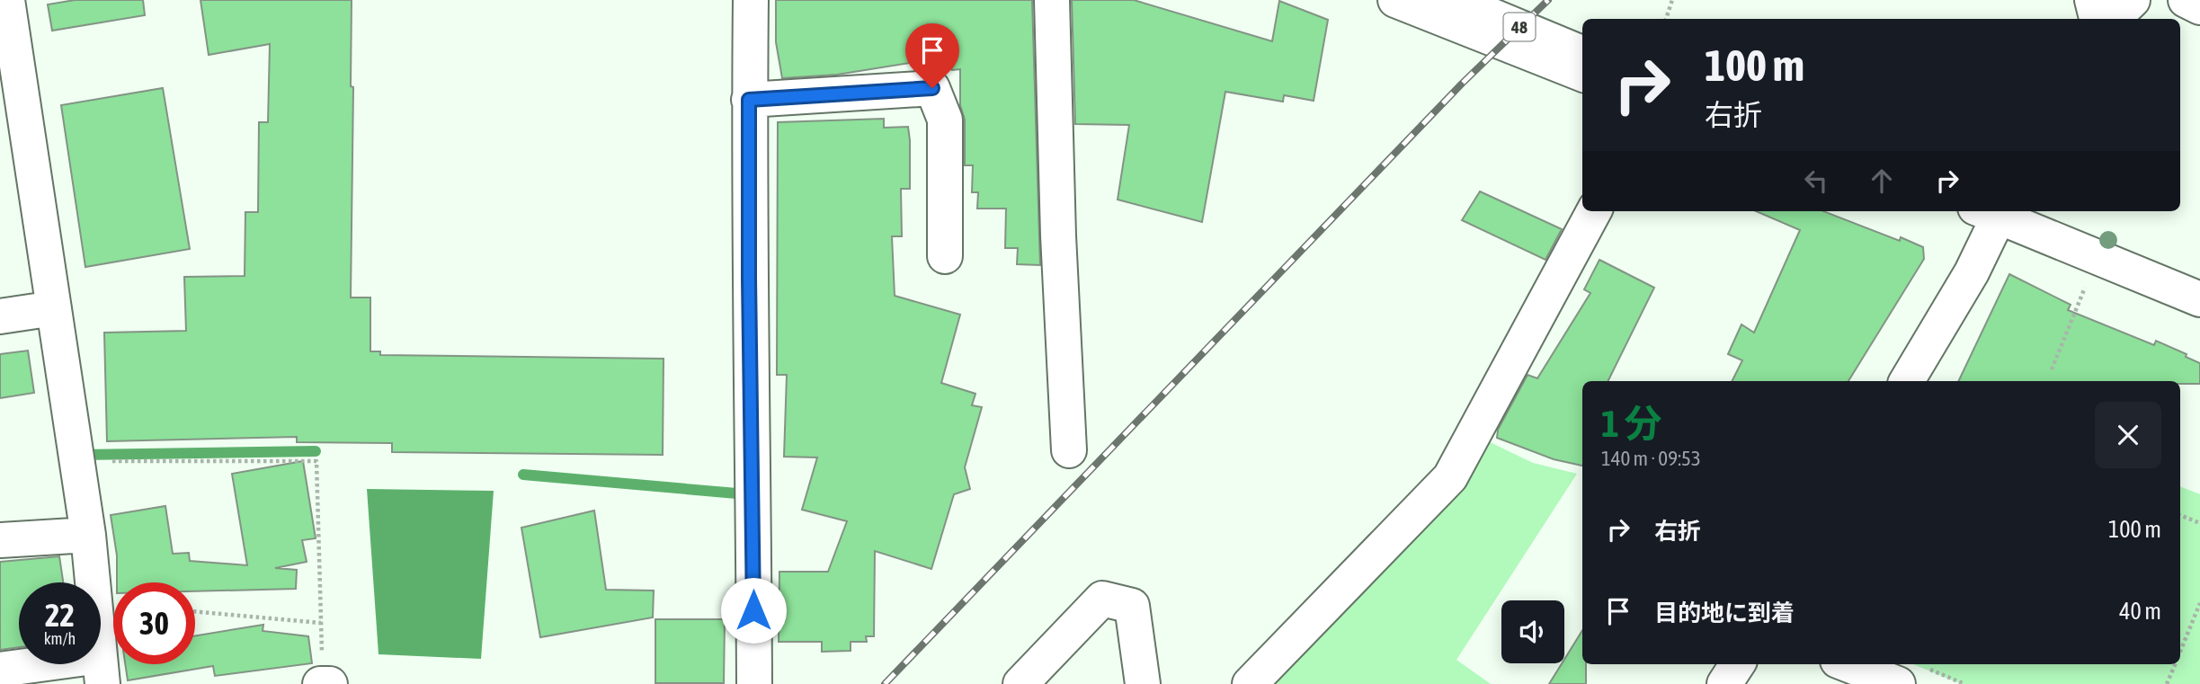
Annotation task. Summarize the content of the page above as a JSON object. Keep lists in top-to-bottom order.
{
  "streets": {
    "street": ["48"]
  },
  "page": {
    "turn": ["100 m", "右折"],
    "heading": ["1 分", "140 m · 09:53"],
    "list": [
      {
        "name": "右折",
        "value": "100 m"
      },
      {
        "name": "目的地に到着",
        "value": "40 m"
      }
    ],
    "speed": "22 km/h",
    "limit": "30"
  }
}
